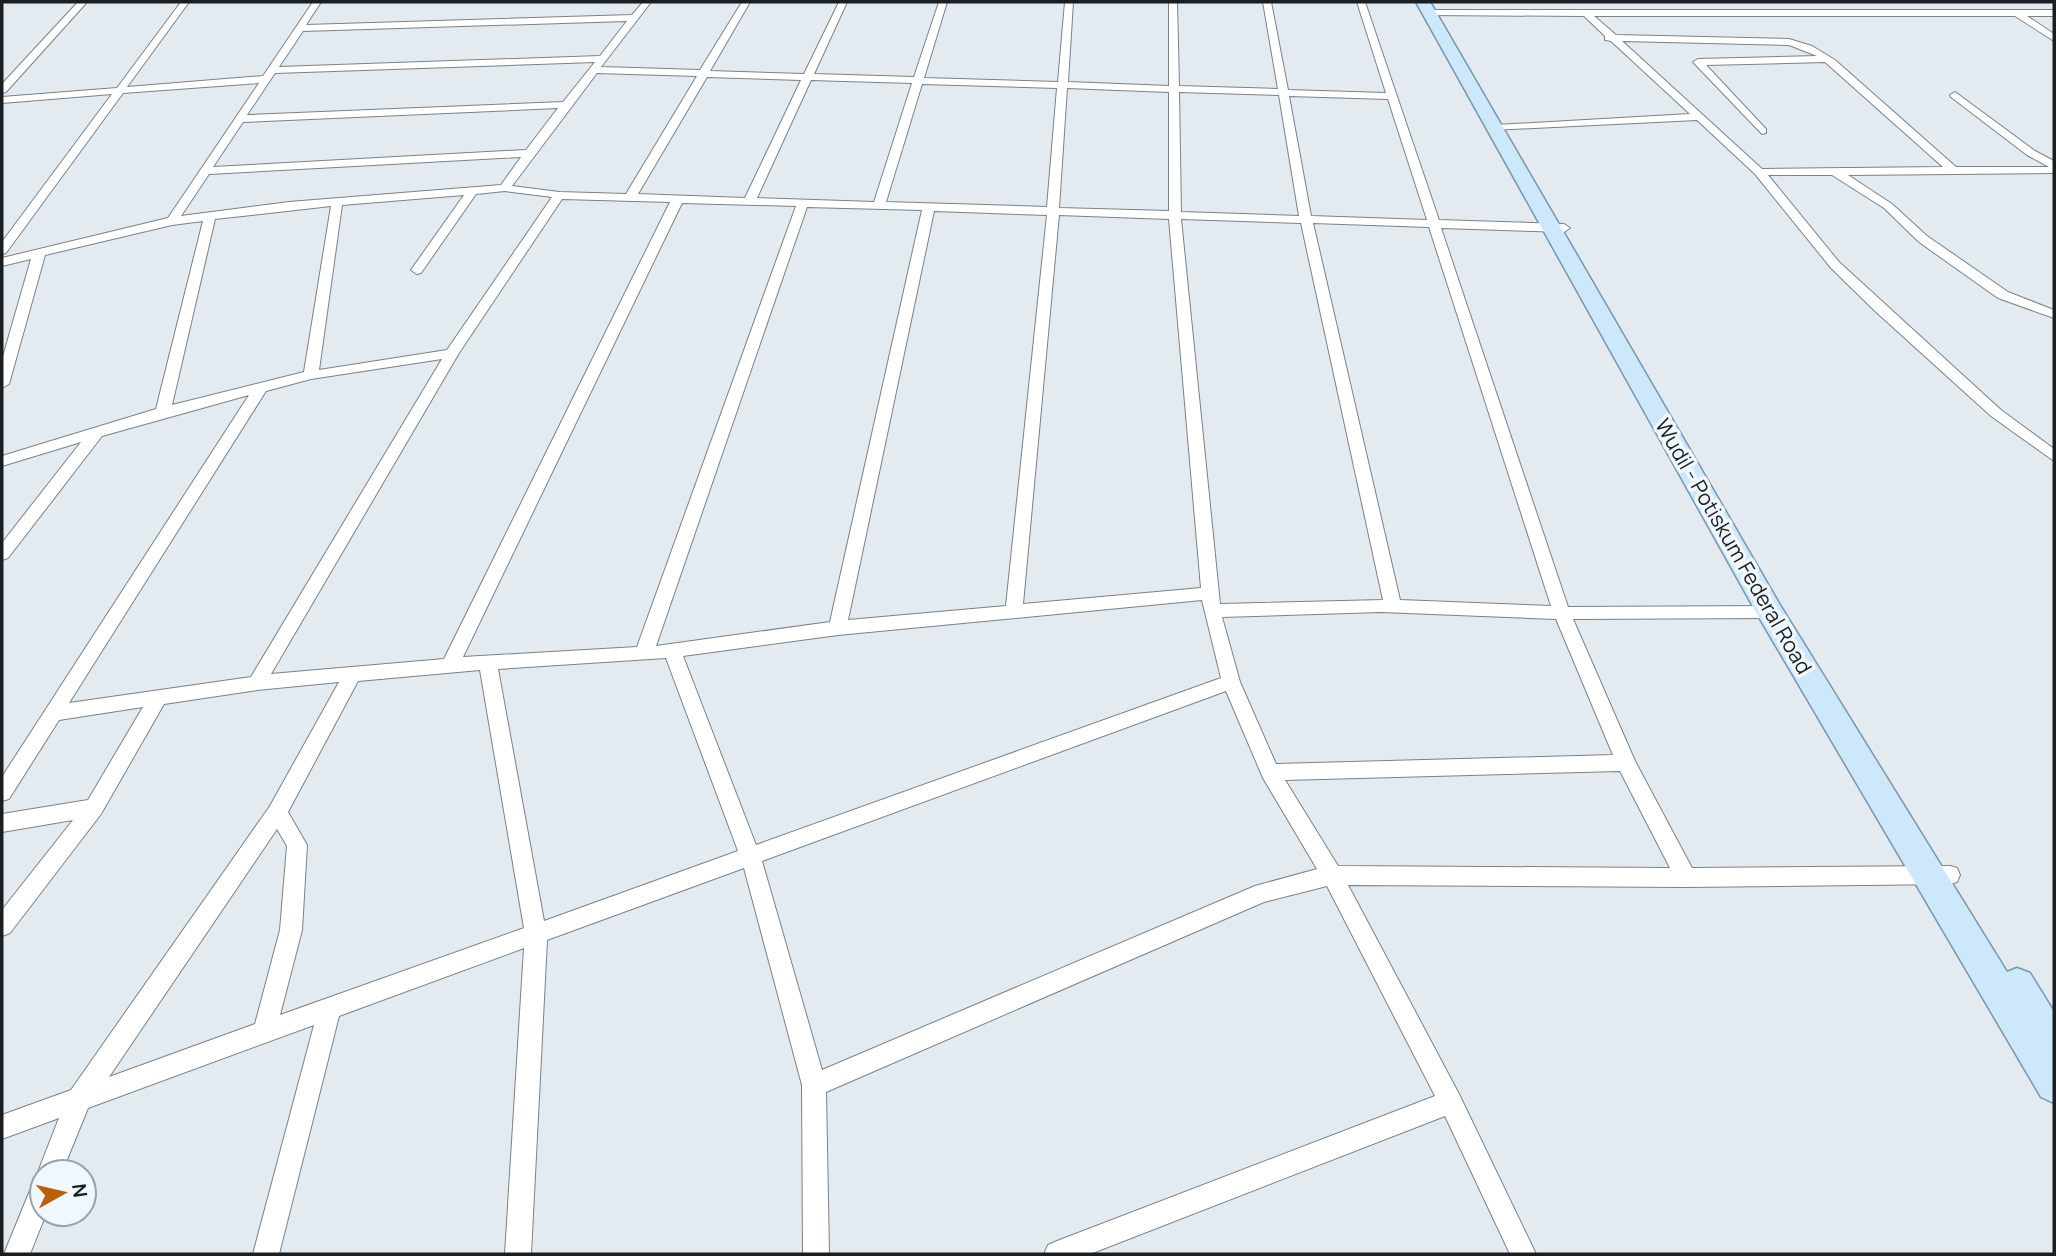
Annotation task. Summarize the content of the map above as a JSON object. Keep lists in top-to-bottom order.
{
  "streets": {
    "main road": ["Wudil - Potiskum Federal Road"]
  },
  "north": "right"
}
